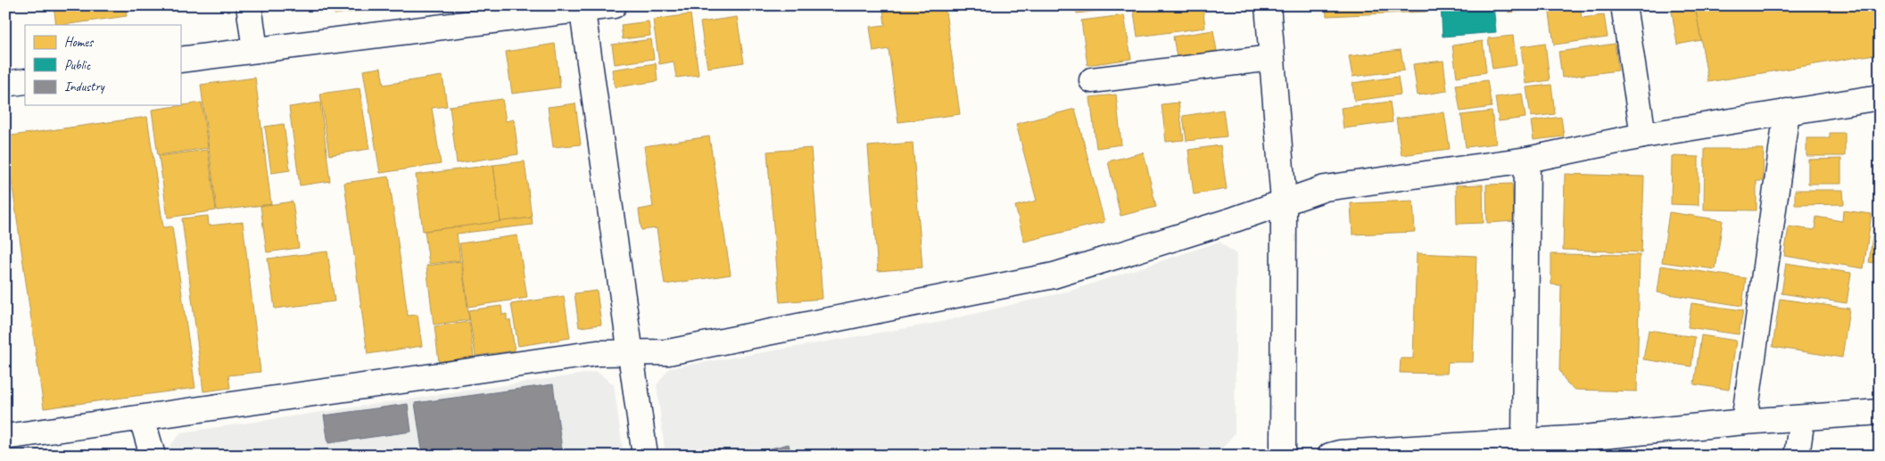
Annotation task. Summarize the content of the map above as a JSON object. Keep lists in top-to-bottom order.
{
  "legend": ["Homes", "Public", "Industry"]
}
